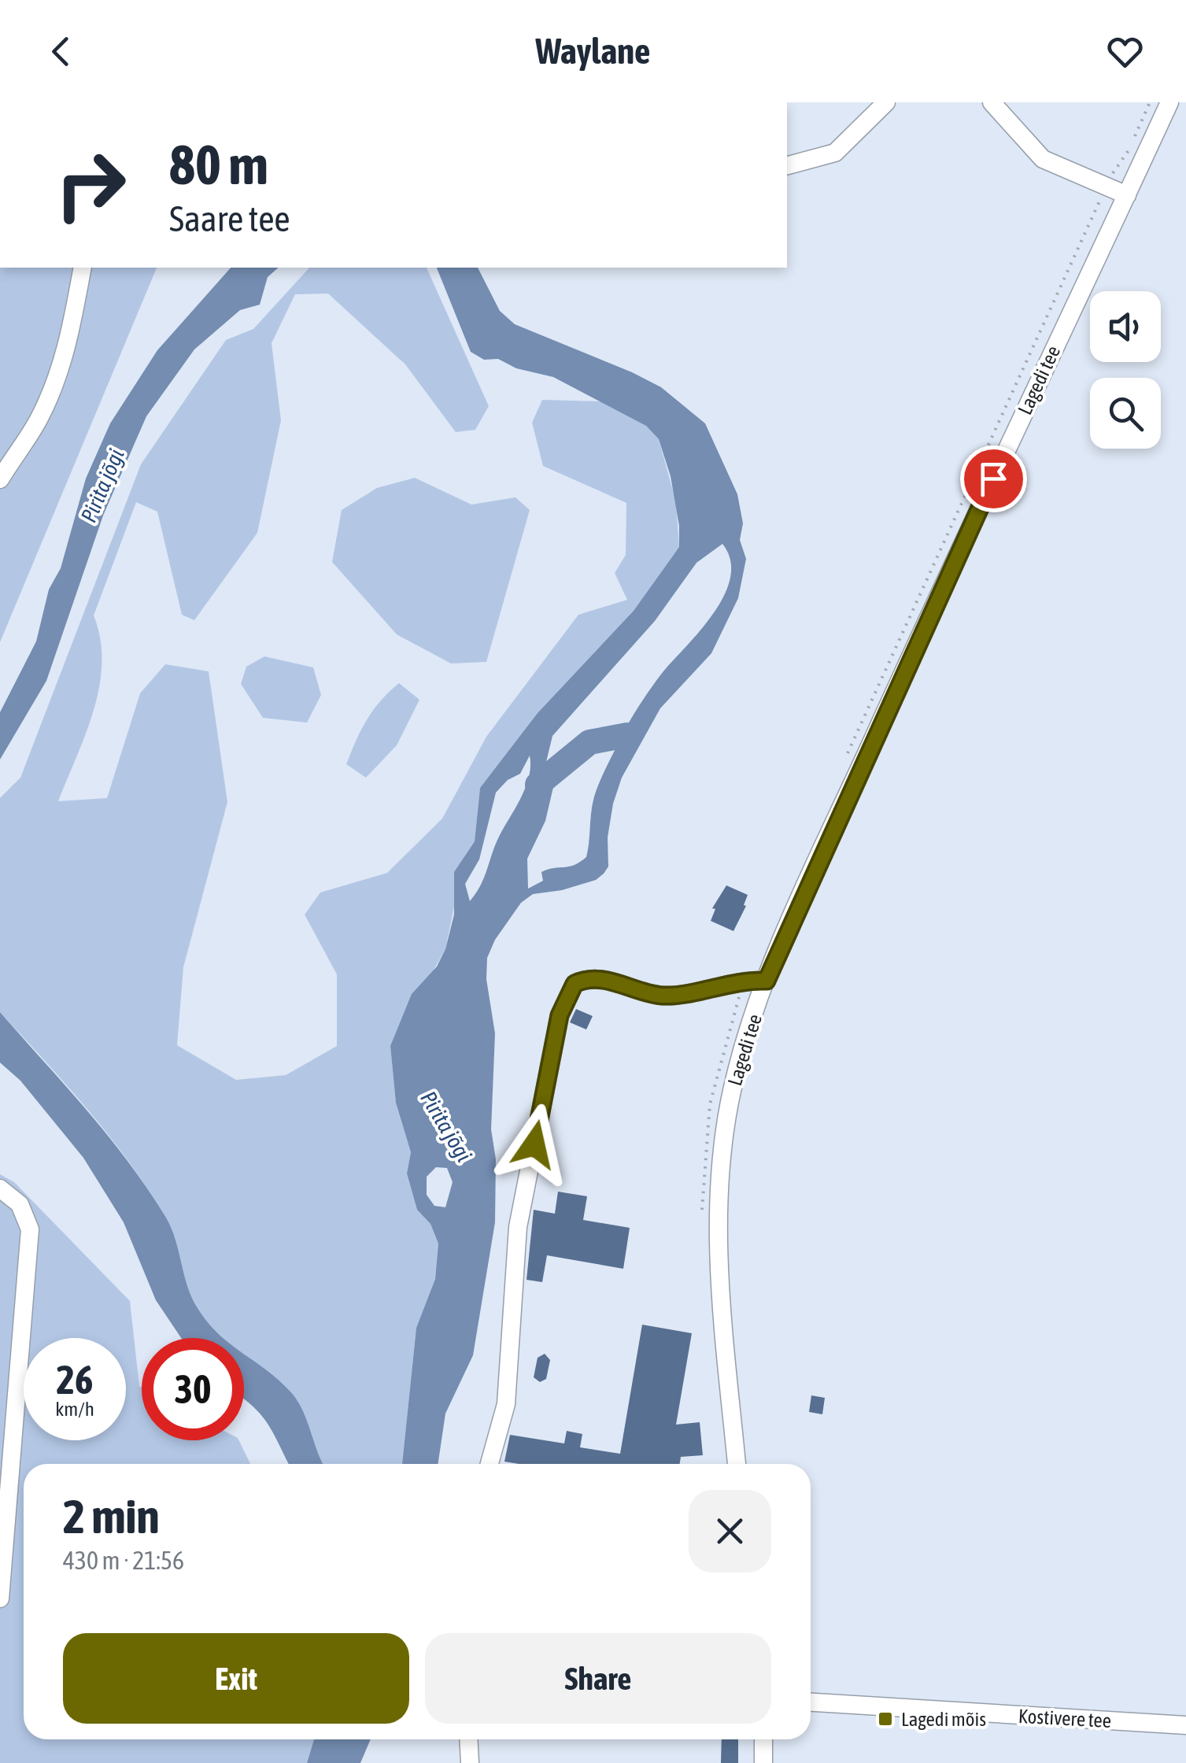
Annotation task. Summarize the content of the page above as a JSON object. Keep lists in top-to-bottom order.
{
  "streets": {
    "street": ["Lagedi tee", "Kostivere tee"]
  },
  "water": ["Pirita jõgi"],
  "places": {
    "transit": ["Lagedi mõis"]
  },
  "page": {
    "header": "Waylane",
    "turn": ["80 m", "Saare tee"],
    "speed": "26 km/h",
    "limit": "30",
    "heading": ["2 min", "430 m · 21:56"],
    "buttons": ["Exit", "Share"]
  }
}
